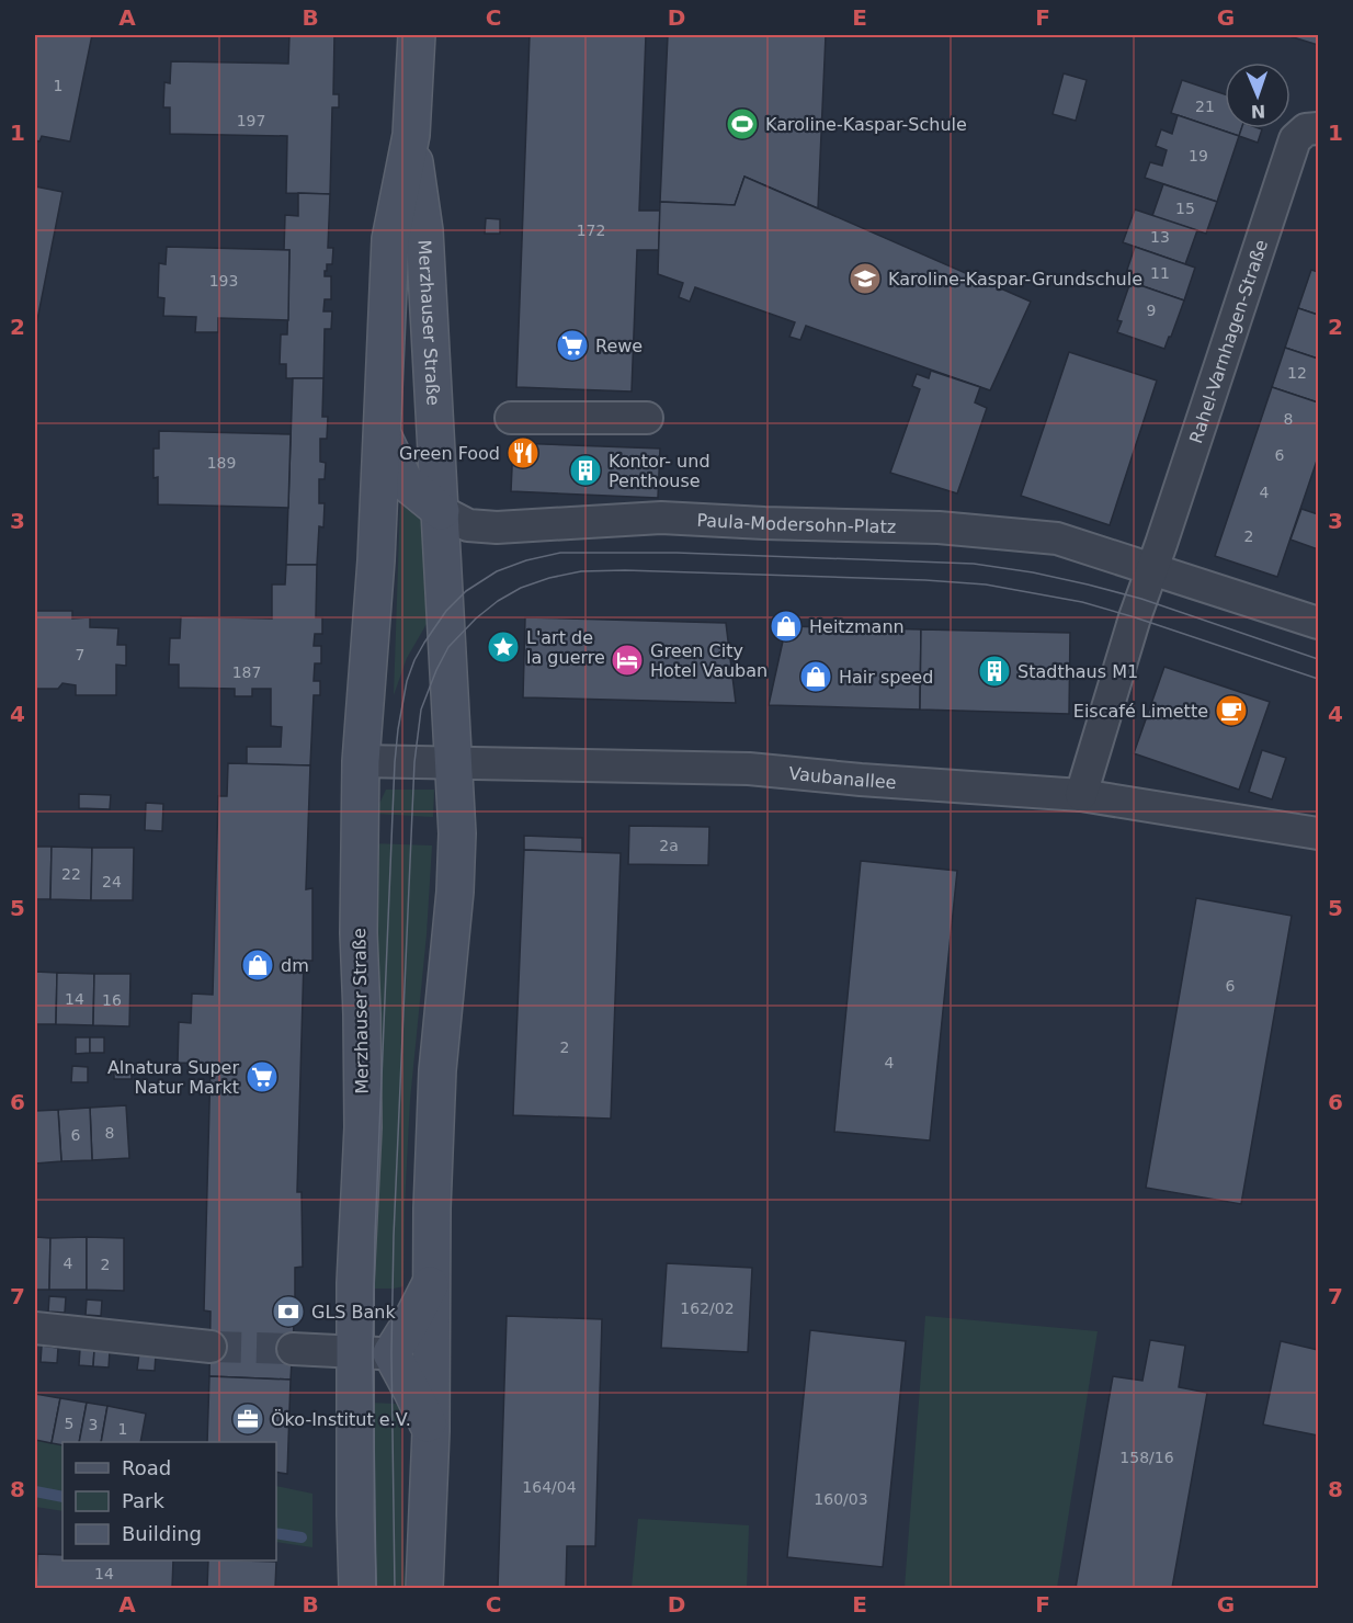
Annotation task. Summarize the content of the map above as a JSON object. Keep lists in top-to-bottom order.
{
  "streets": {
    "main road": ["Merzhauser Straße"],
    "street": ["Rahel-Varnhagen-Straße", "Paula-Modersohn-Platz", "Vaubanallee"]
  },
  "crossings": [
    ["Merzhauser Straße", "Paula-Modersohn-Platz"],
    ["Merzhauser Straße", "Vaubanallee"],
    ["Rahel-Varnhagen-Straße", "Paula-Modersohn-Platz"],
    ["Rahel-Varnhagen-Straße", "Vaubanallee"]
  ],
  "places": {
    "sports": ["Karoline-Kaspar-Schule"],
    "school or university": ["Karoline-Kaspar-Grundschule"],
    "supermarket": ["Rewe", "Alnatura Super Natur Markt"],
    "restaurant": ["Green Food"],
    "building": ["Kontor- und Penthouse", "Stadthaus M1"],
    "shop": ["Heitzmann", "Hair speed", "dm"],
    "place": ["L'art de la guerre"],
    "hotel": ["Green City Hotel Vauban"],
    "cafe": ["Eiscafé Limette"],
    "bank": ["GLS Bank"],
    "office": ["Öko-Institut e.V."]
  },
  "house_numbers": [
    "1",
    "21",
    "197",
    "19",
    "15",
    "172",
    "13",
    "11",
    "193",
    "9",
    "12",
    "8",
    "6",
    "189",
    "4",
    "2",
    "7",
    "187",
    "2a",
    "22",
    "24",
    "6",
    "14",
    "16",
    "2",
    "4",
    "8",
    "6",
    "4",
    "2",
    "162/02",
    "5",
    "3",
    "1",
    "158/16",
    "164/04",
    "160/03",
    "14"
  ],
  "legend": ["Road", "Park", "Building"],
  "north": "bottom",
  "grid": {
    "columns": [
      "A",
      "B",
      "C",
      "D",
      "E",
      "F",
      "G"
    ],
    "rows": [
      "1",
      "2",
      "3",
      "4",
      "5",
      "6",
      "7",
      "8"
    ]
  }
}
